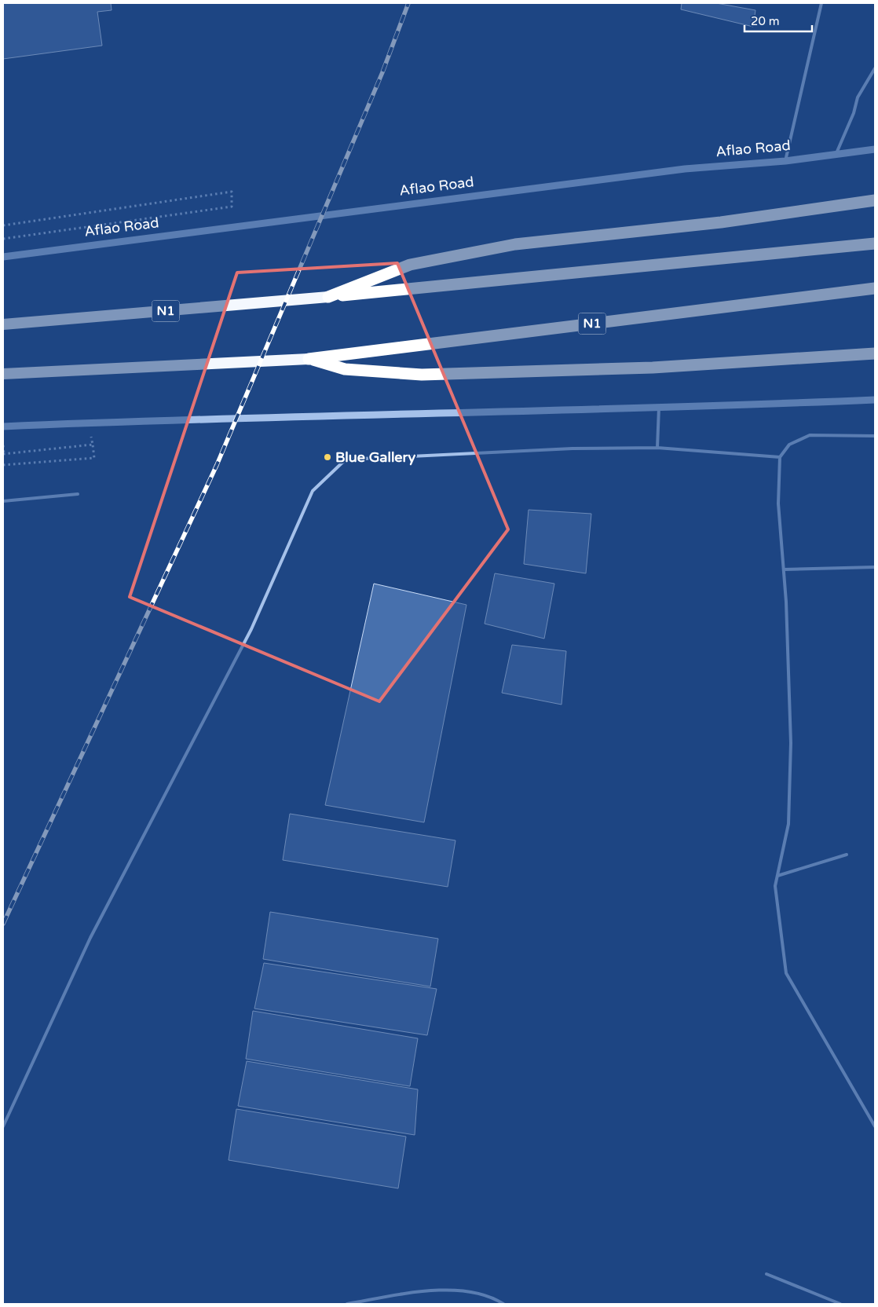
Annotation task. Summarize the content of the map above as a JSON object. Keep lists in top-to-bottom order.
{
  "streets": {
    "highway": ["N1"],
    "street": ["Aflao Road"]
  },
  "places": ["Blue Gallery"],
  "scale_bar": "20 m"
}
